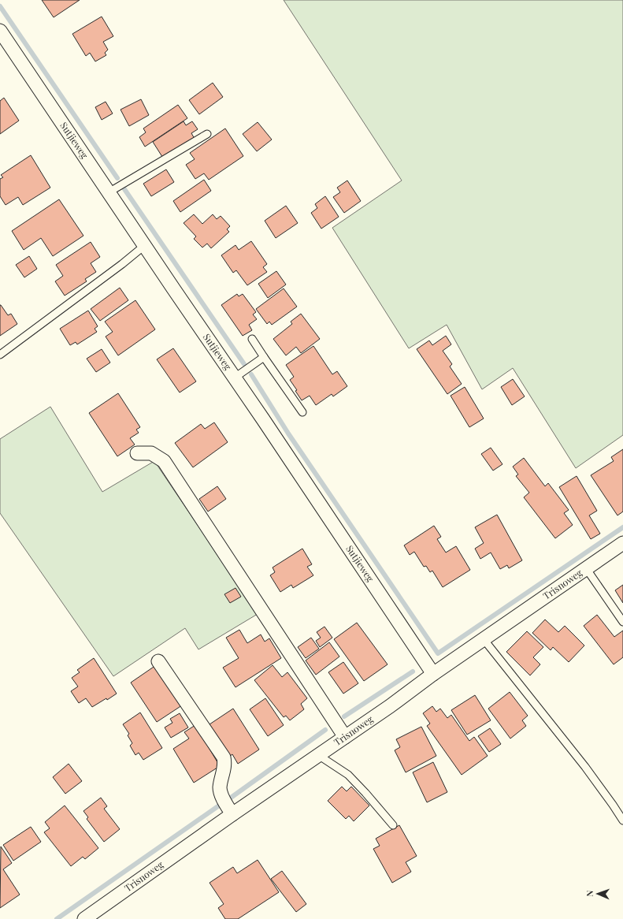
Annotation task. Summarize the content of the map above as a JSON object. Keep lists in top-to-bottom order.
{
  "streets": {
    "street": ["Sutjieweg", "Trisnoweg"]
  },
  "crossings": [
    ["Sutjieweg", "Trisnoweg"]
  ],
  "north": "left"
}
